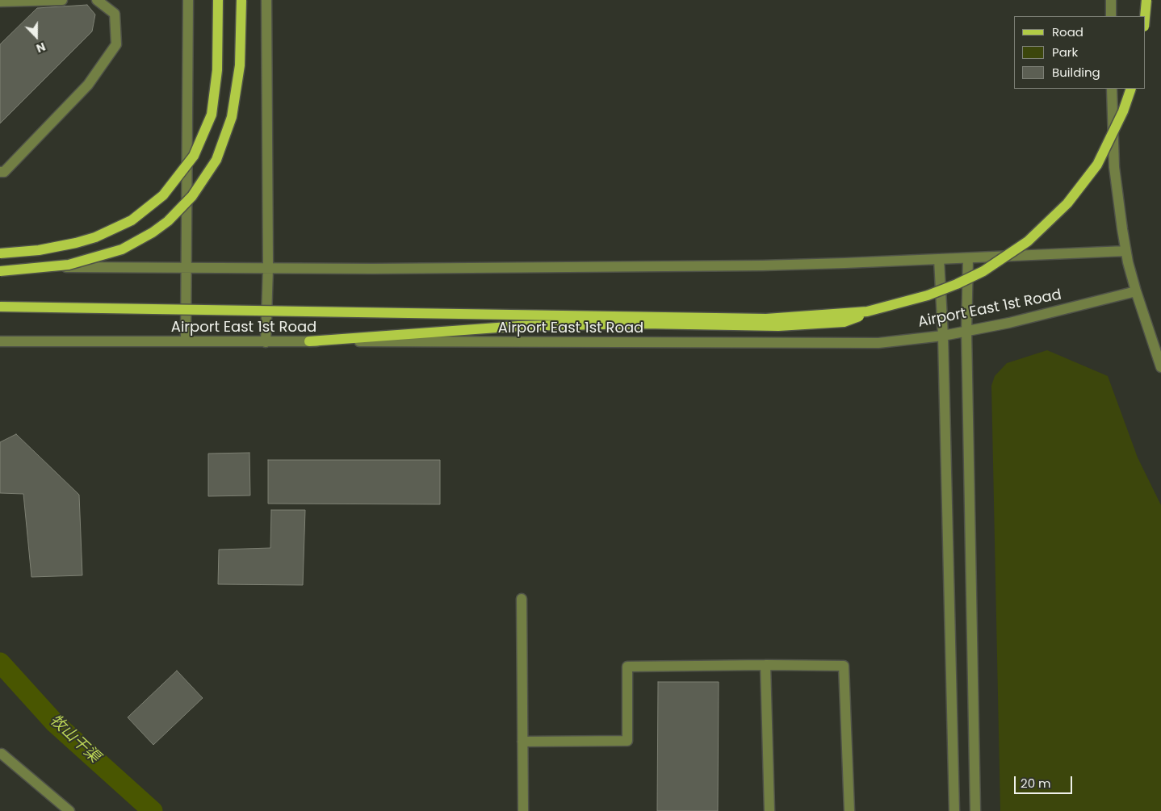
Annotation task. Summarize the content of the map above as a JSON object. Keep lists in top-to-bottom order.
{
  "streets": {
    "street": ["Airport East 1st Road"]
  },
  "water": ["牧山干渠"],
  "legend": ["Road", "Park", "Building"],
  "scale_bar": "20 m",
  "north": "bottom"
}
